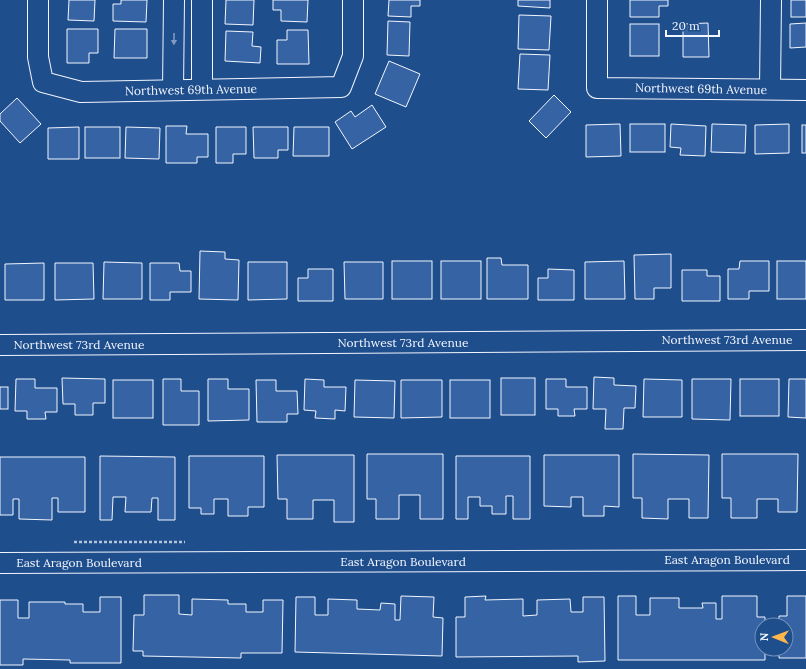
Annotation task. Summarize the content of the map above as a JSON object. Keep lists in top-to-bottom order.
{
  "streets": {
    "street": ["Northwest 69th Avenue", "Northwest 73rd Avenue", "East Aragon Boulevard"]
  },
  "scale_bar": "20 m",
  "north": "left"
}
